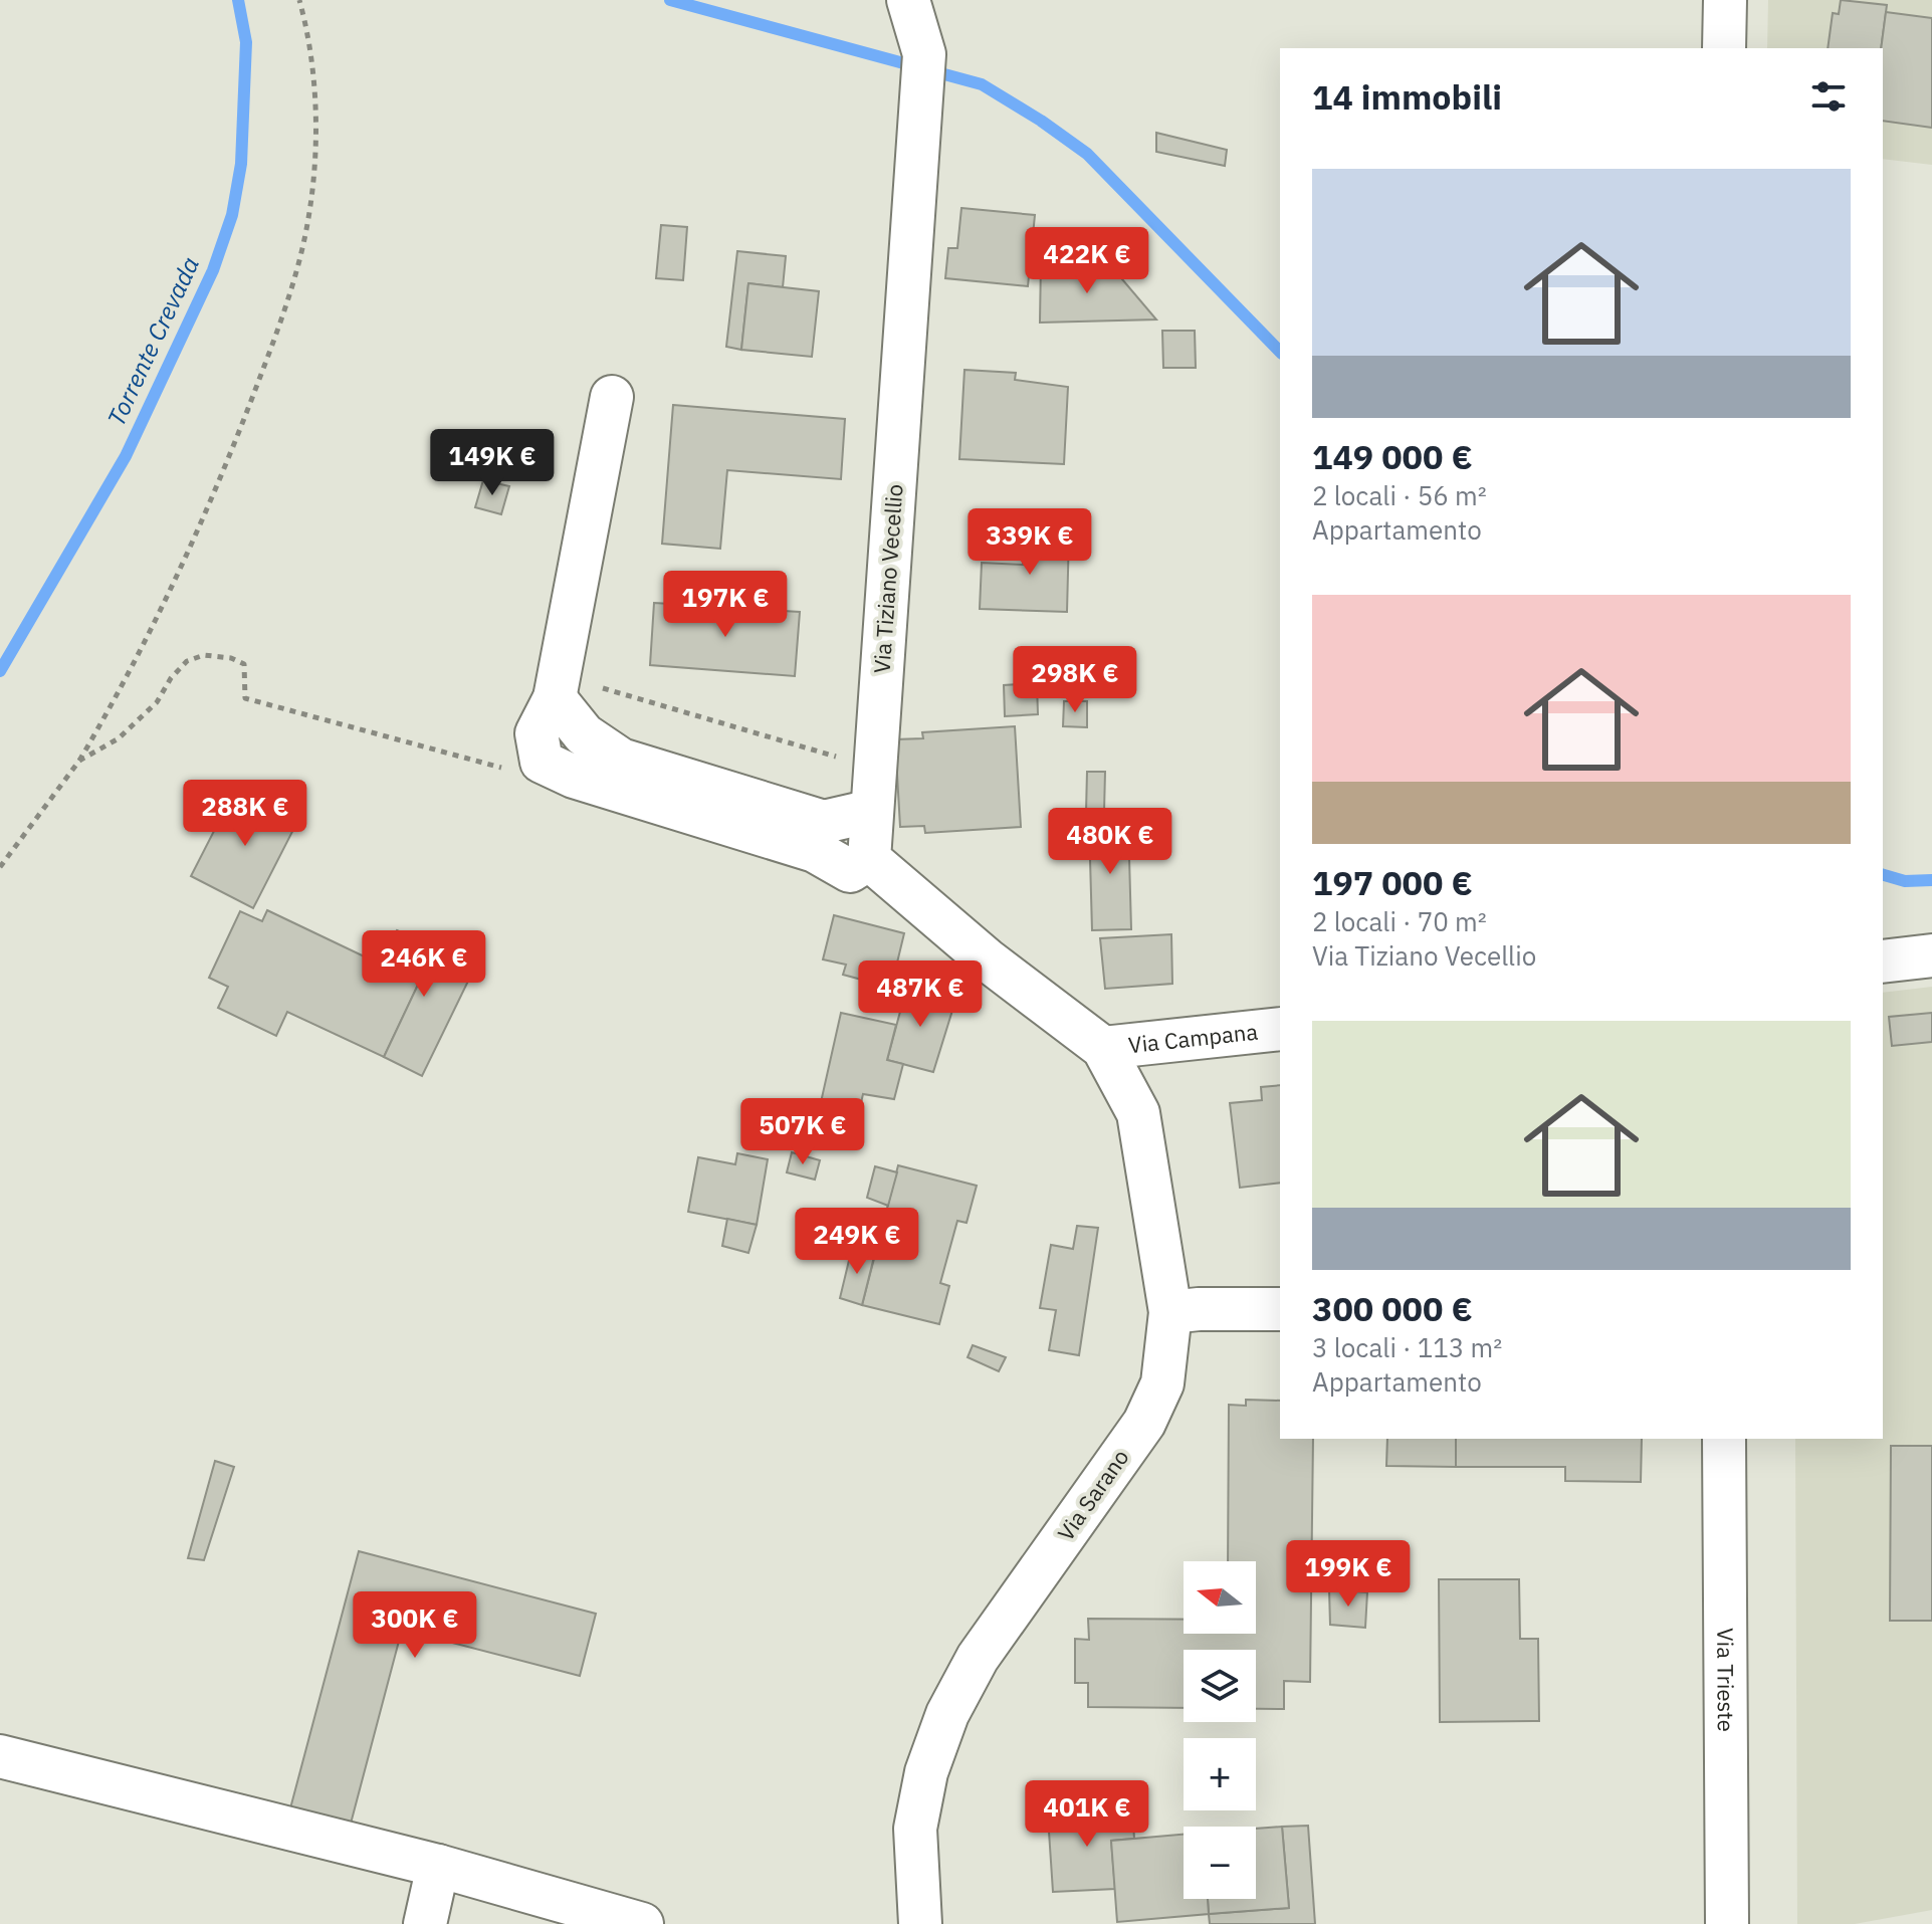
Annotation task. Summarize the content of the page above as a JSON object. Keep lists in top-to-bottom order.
{
  "streets": {
    "street": [
      "Via Tiziano Vecellio",
      "Via Campana",
      "Via Sarano",
      "Via Trieste"
    ]
  },
  "crossings": [
    ["Via Campana", "Via Sarano"]
  ],
  "water": ["Torrente Crevada"],
  "north": "left",
  "page": {
    "heading": "14 immobili",
    "list": [
      {
        "name": "149 000 €",
        "note": "2 locali · 56 m² · Appartamento"
      },
      {
        "name": "197 000 €",
        "note": "2 locali · 70 m² · Via Tiziano Vecellio"
      },
      {
        "name": "300 000 €",
        "note": "3 locali · 113 m² · Appartamento"
      }
    ],
    "price": [
      "422K €",
      "149K €",
      "339K €",
      "197K €",
      "298K €",
      "288K €",
      "480K €",
      "246K €",
      "487K €",
      "507K €",
      "249K €",
      "199K €",
      "300K €",
      "401K €"
    ],
    "map_buttons": ["+", "−"]
  }
}
